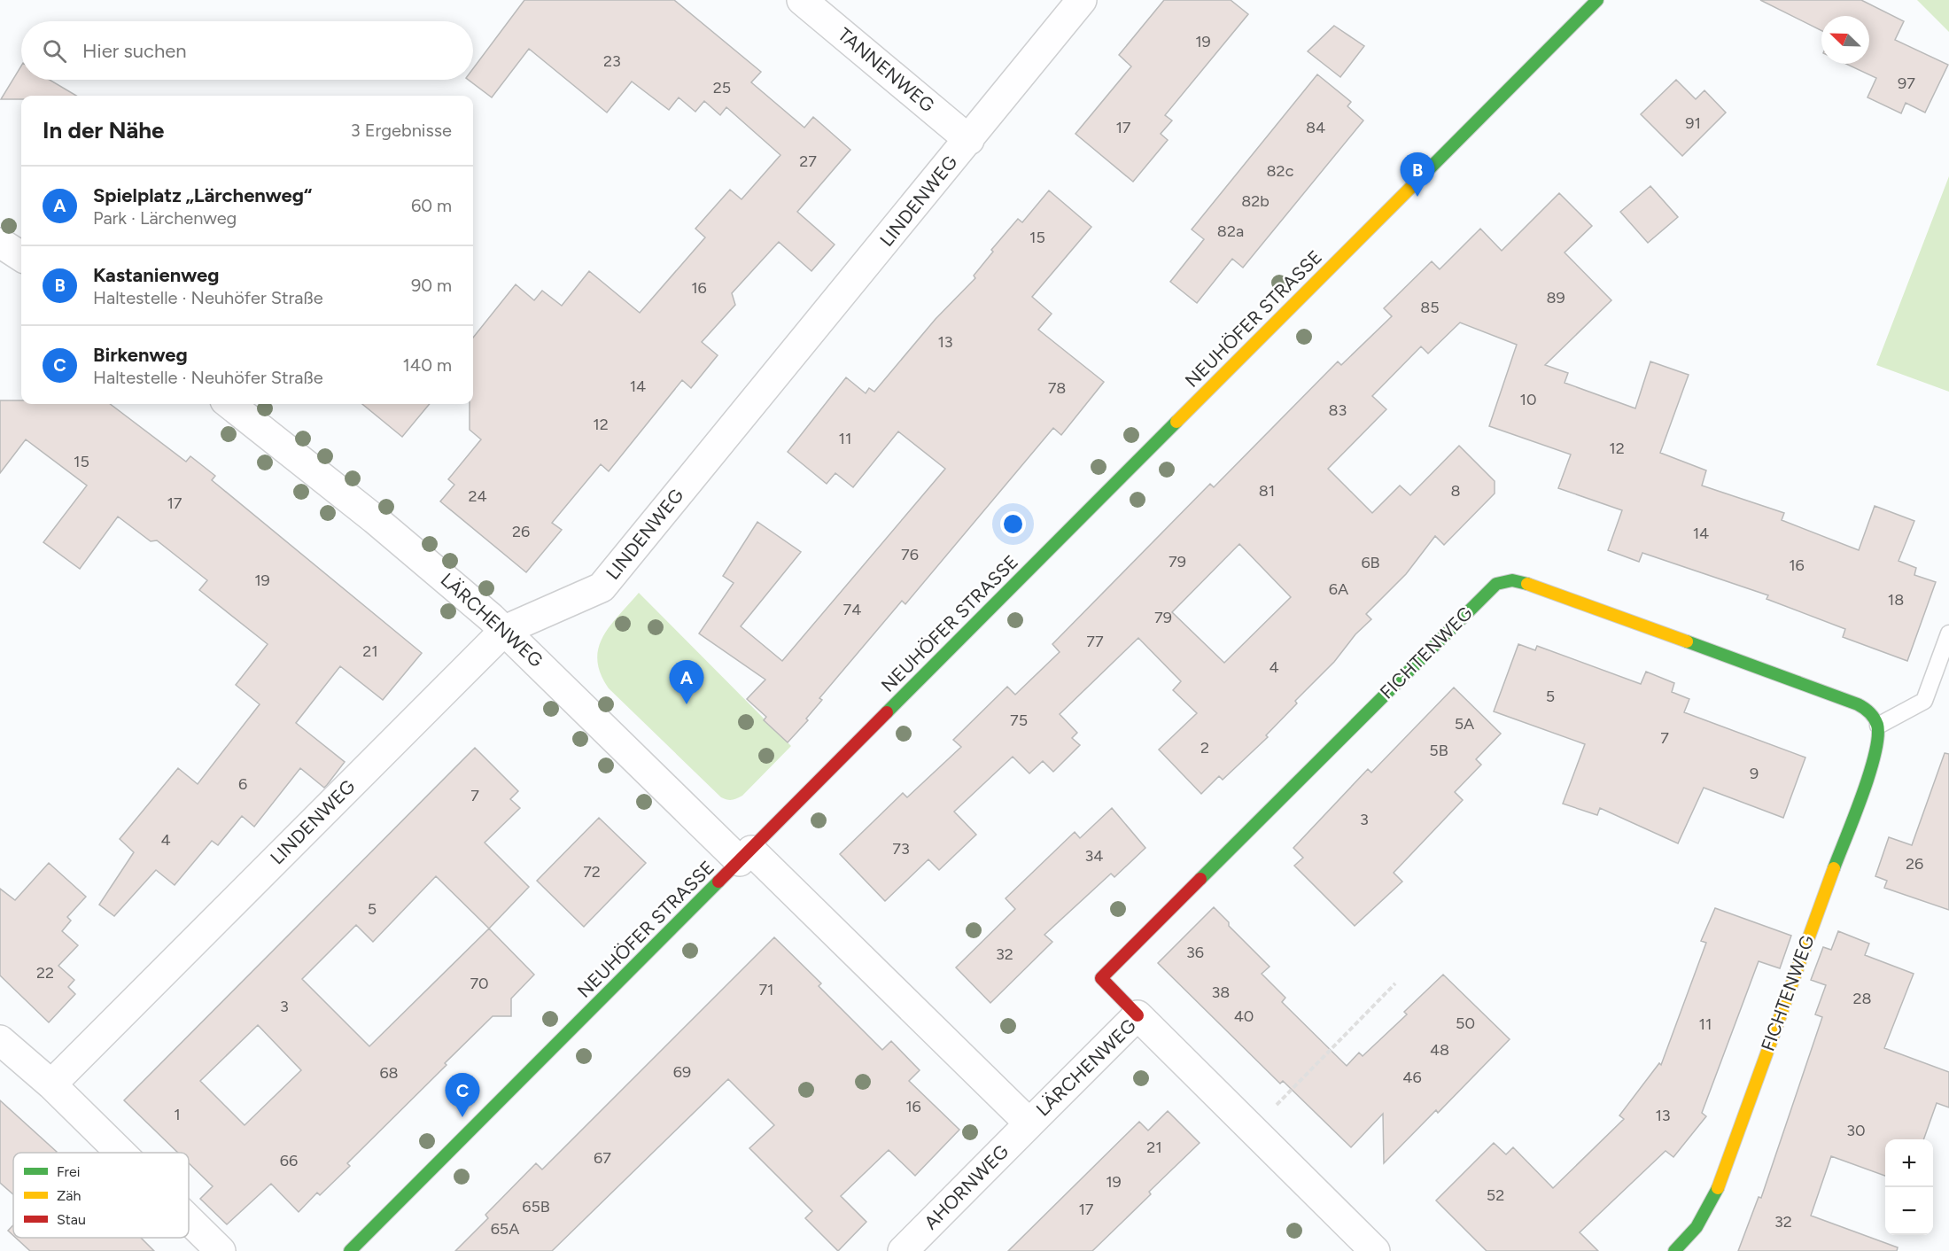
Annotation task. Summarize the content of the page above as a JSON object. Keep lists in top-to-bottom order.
{
  "streets": {
    "street": [
      "TANNENWEG",
      "LINDENWEG",
      "NEUHÖFER STRASSE",
      "LÄRCHENWEG",
      "FICHTENWEG",
      "AHORNWEG"
    ]
  },
  "crossings": [
    ["TANNENWEG", "LINDENWEG"],
    ["LINDENWEG", "LÄRCHENWEG"],
    ["NEUHÖFER STRASSE", "LÄRCHENWEG"],
    ["LÄRCHENWEG", "FICHTENWEG"],
    ["LÄRCHENWEG", "AHORNWEG"]
  ],
  "house_numbers": [
    "19",
    "23",
    "97",
    "25",
    "91",
    "17",
    "84",
    "27",
    "82c",
    "82b",
    "82a",
    "15",
    "16",
    "89",
    "85",
    "13",
    "14",
    "78",
    "10",
    "83",
    "12",
    "11",
    "12",
    "15",
    "81",
    "8",
    "24",
    "17",
    "26",
    "14",
    "76",
    "79",
    "6B",
    "16",
    "19",
    "6A",
    "18",
    "74",
    "79",
    "77",
    "21",
    "4",
    "5",
    "75",
    "5A",
    "7",
    "2",
    "5B",
    "9",
    "6",
    "7",
    "3",
    "4",
    "73",
    "34",
    "26",
    "72",
    "5",
    "36",
    "32",
    "22",
    "70",
    "71",
    "38",
    "28",
    "3",
    "40",
    "50",
    "11",
    "48",
    "69",
    "68",
    "46",
    "16",
    "1",
    "13",
    "30",
    "21",
    "67",
    "66",
    "19",
    "52",
    "65B",
    "17",
    "32",
    "65A"
  ],
  "legend": ["Frei", "Zäh", "Stau"],
  "north": "top left",
  "page": {
    "search": "Hier suchen",
    "heading": ["In der Nähe", "3 Ergebnisse"],
    "pins": ["B", "A", "C"],
    "list": [
      {
        "mark": "A",
        "name": "Spielplatz „Lärchenweg“",
        "note": "Park · Lärchenweg",
        "value": "60 m"
      },
      {
        "mark": "B",
        "name": "Kastanienweg",
        "note": "Haltestelle · Neuhöfer Straße",
        "value": "90 m"
      },
      {
        "mark": "C",
        "name": "Birkenweg",
        "note": "Haltestelle · Neuhöfer Straße",
        "value": "140 m"
      }
    ],
    "map_buttons": ["+", "−"]
  }
}
